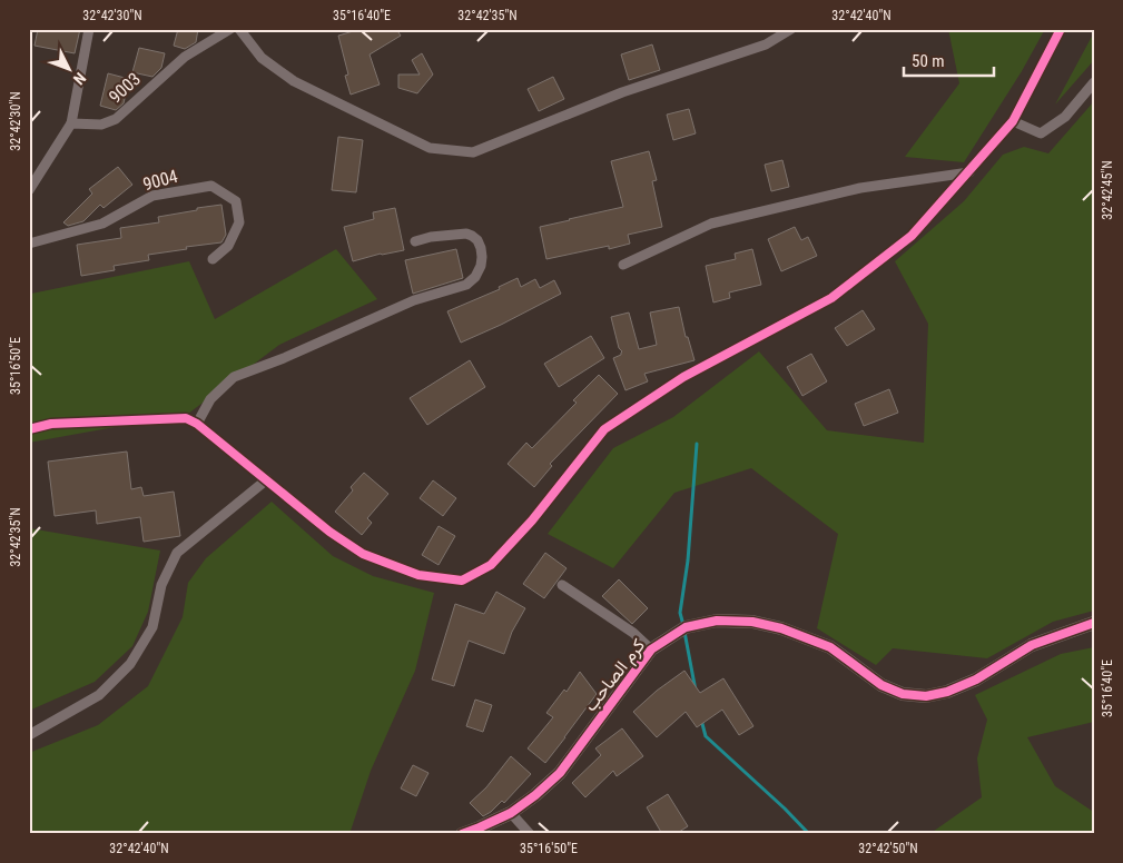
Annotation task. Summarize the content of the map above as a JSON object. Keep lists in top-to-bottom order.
{
  "streets": {
    "street": ["9003", "9004", "كرم الصاحب"]
  },
  "scale_bar": "50 m",
  "north": "bottom right",
  "coordinates": [
    "32°42'30\"N",
    "35°16'40\"E",
    "32°42'35\"N",
    "32°42'40\"N",
    "32°42'45\"N",
    "35°16'50\"E",
    "32°42'50\"N"
  ]
}
